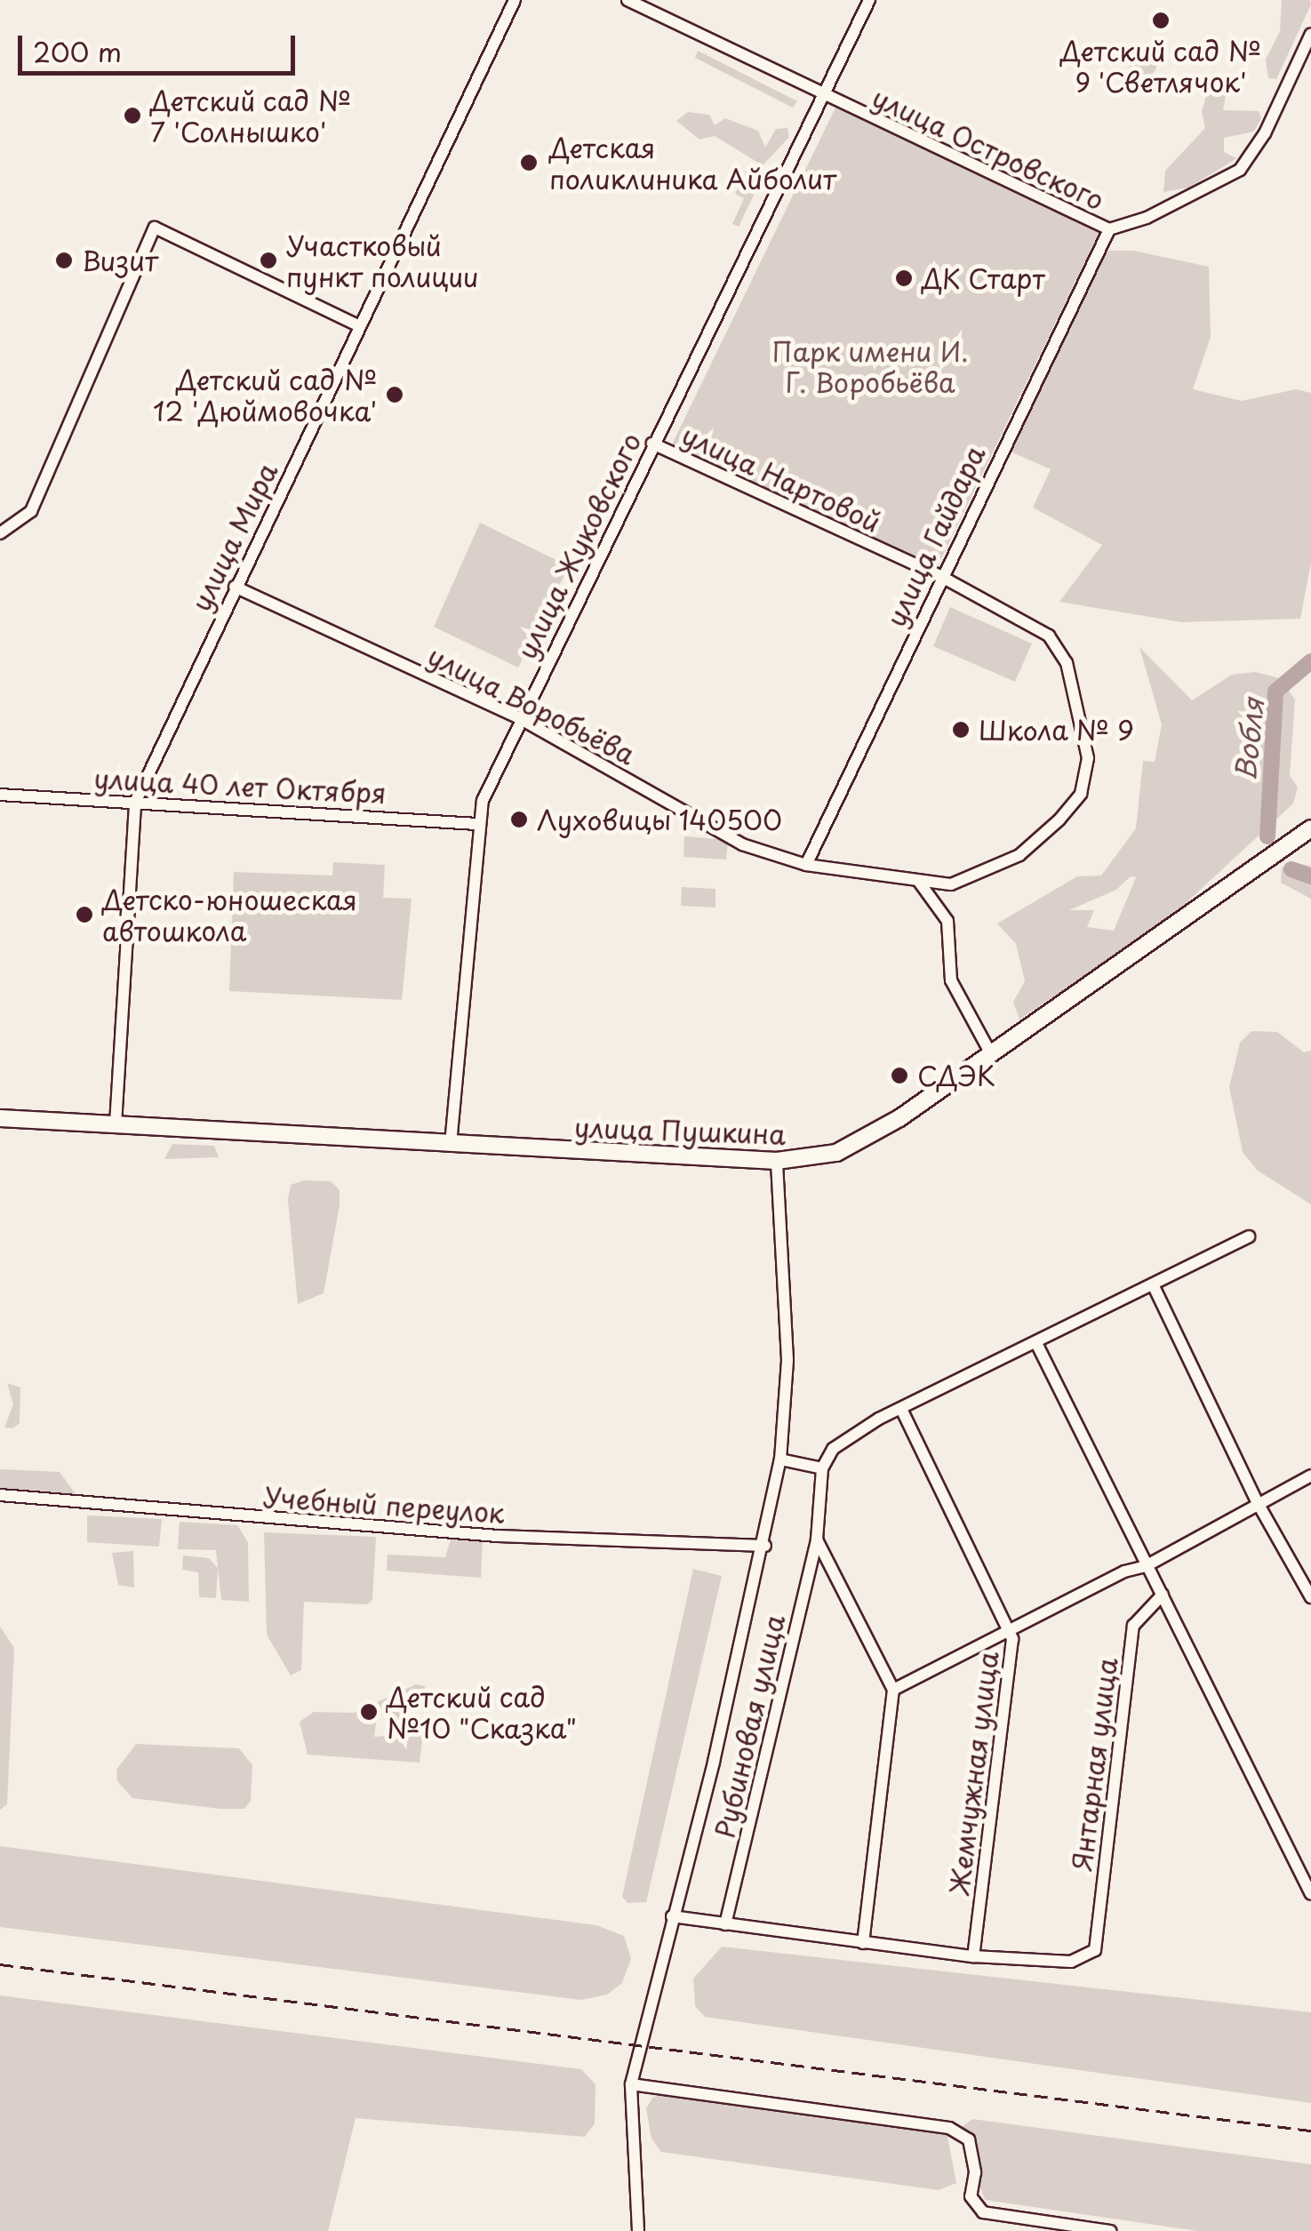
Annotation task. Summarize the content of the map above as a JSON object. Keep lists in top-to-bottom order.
{
  "streets": {
    "main road": ["улица Пушкина"],
    "street": [
      "улица Островского",
      "улица Нартовой",
      "улица Гайдара",
      "улица Мира",
      "улица Жуковского",
      "улица Воробьёва",
      "улица 40 лет Октября",
      "Учебный переулок",
      "Рубиновая улица",
      "Янтарная улица",
      "Жемчужная улица"
    ]
  },
  "crossings": [
    ["улица Островского", "улица Гайдара"],
    ["улица Островского", "улица Жуковского"],
    ["улица Нартовой", "улица Гайдара"],
    ["улица Нартовой", "улица Жуковского"],
    ["улица Нартовой", "улица Воробьёва"],
    ["улица Гайдара", "улица Воробьёва"],
    ["улица Мира", "улица Воробьёва"],
    ["улица Мира", "улица 40 лет Октября"],
    ["улица Мира", "улица Пушкина"],
    ["улица Жуковского", "улица Воробьёва"],
    ["улица Жуковского", "улица 40 лет Октября"],
    ["улица Жуковского", "улица Пушкина"],
    ["Янтарная улица", "Жемчужная улица"]
  ],
  "water": ["Вобля"],
  "parks": ["Парк имени И. Г. Воробьёва"],
  "places": [
    "Детский сад № 9 'Светлячок'",
    "Детский сад № 7 'Солнышко'",
    "Детская поликлиника Айболит",
    "Визит",
    "Участковый пункт полиции",
    "ДК Старт",
    "Детский сад № 12 'Дюймовочка'",
    "Школа № 9",
    "Луховицы 140500",
    "Детско-юношеская автошкола",
    "СДЭК",
    "Детский сад №10 \"Сказка\""
  ],
  "scale_bar": "200 m"
}
